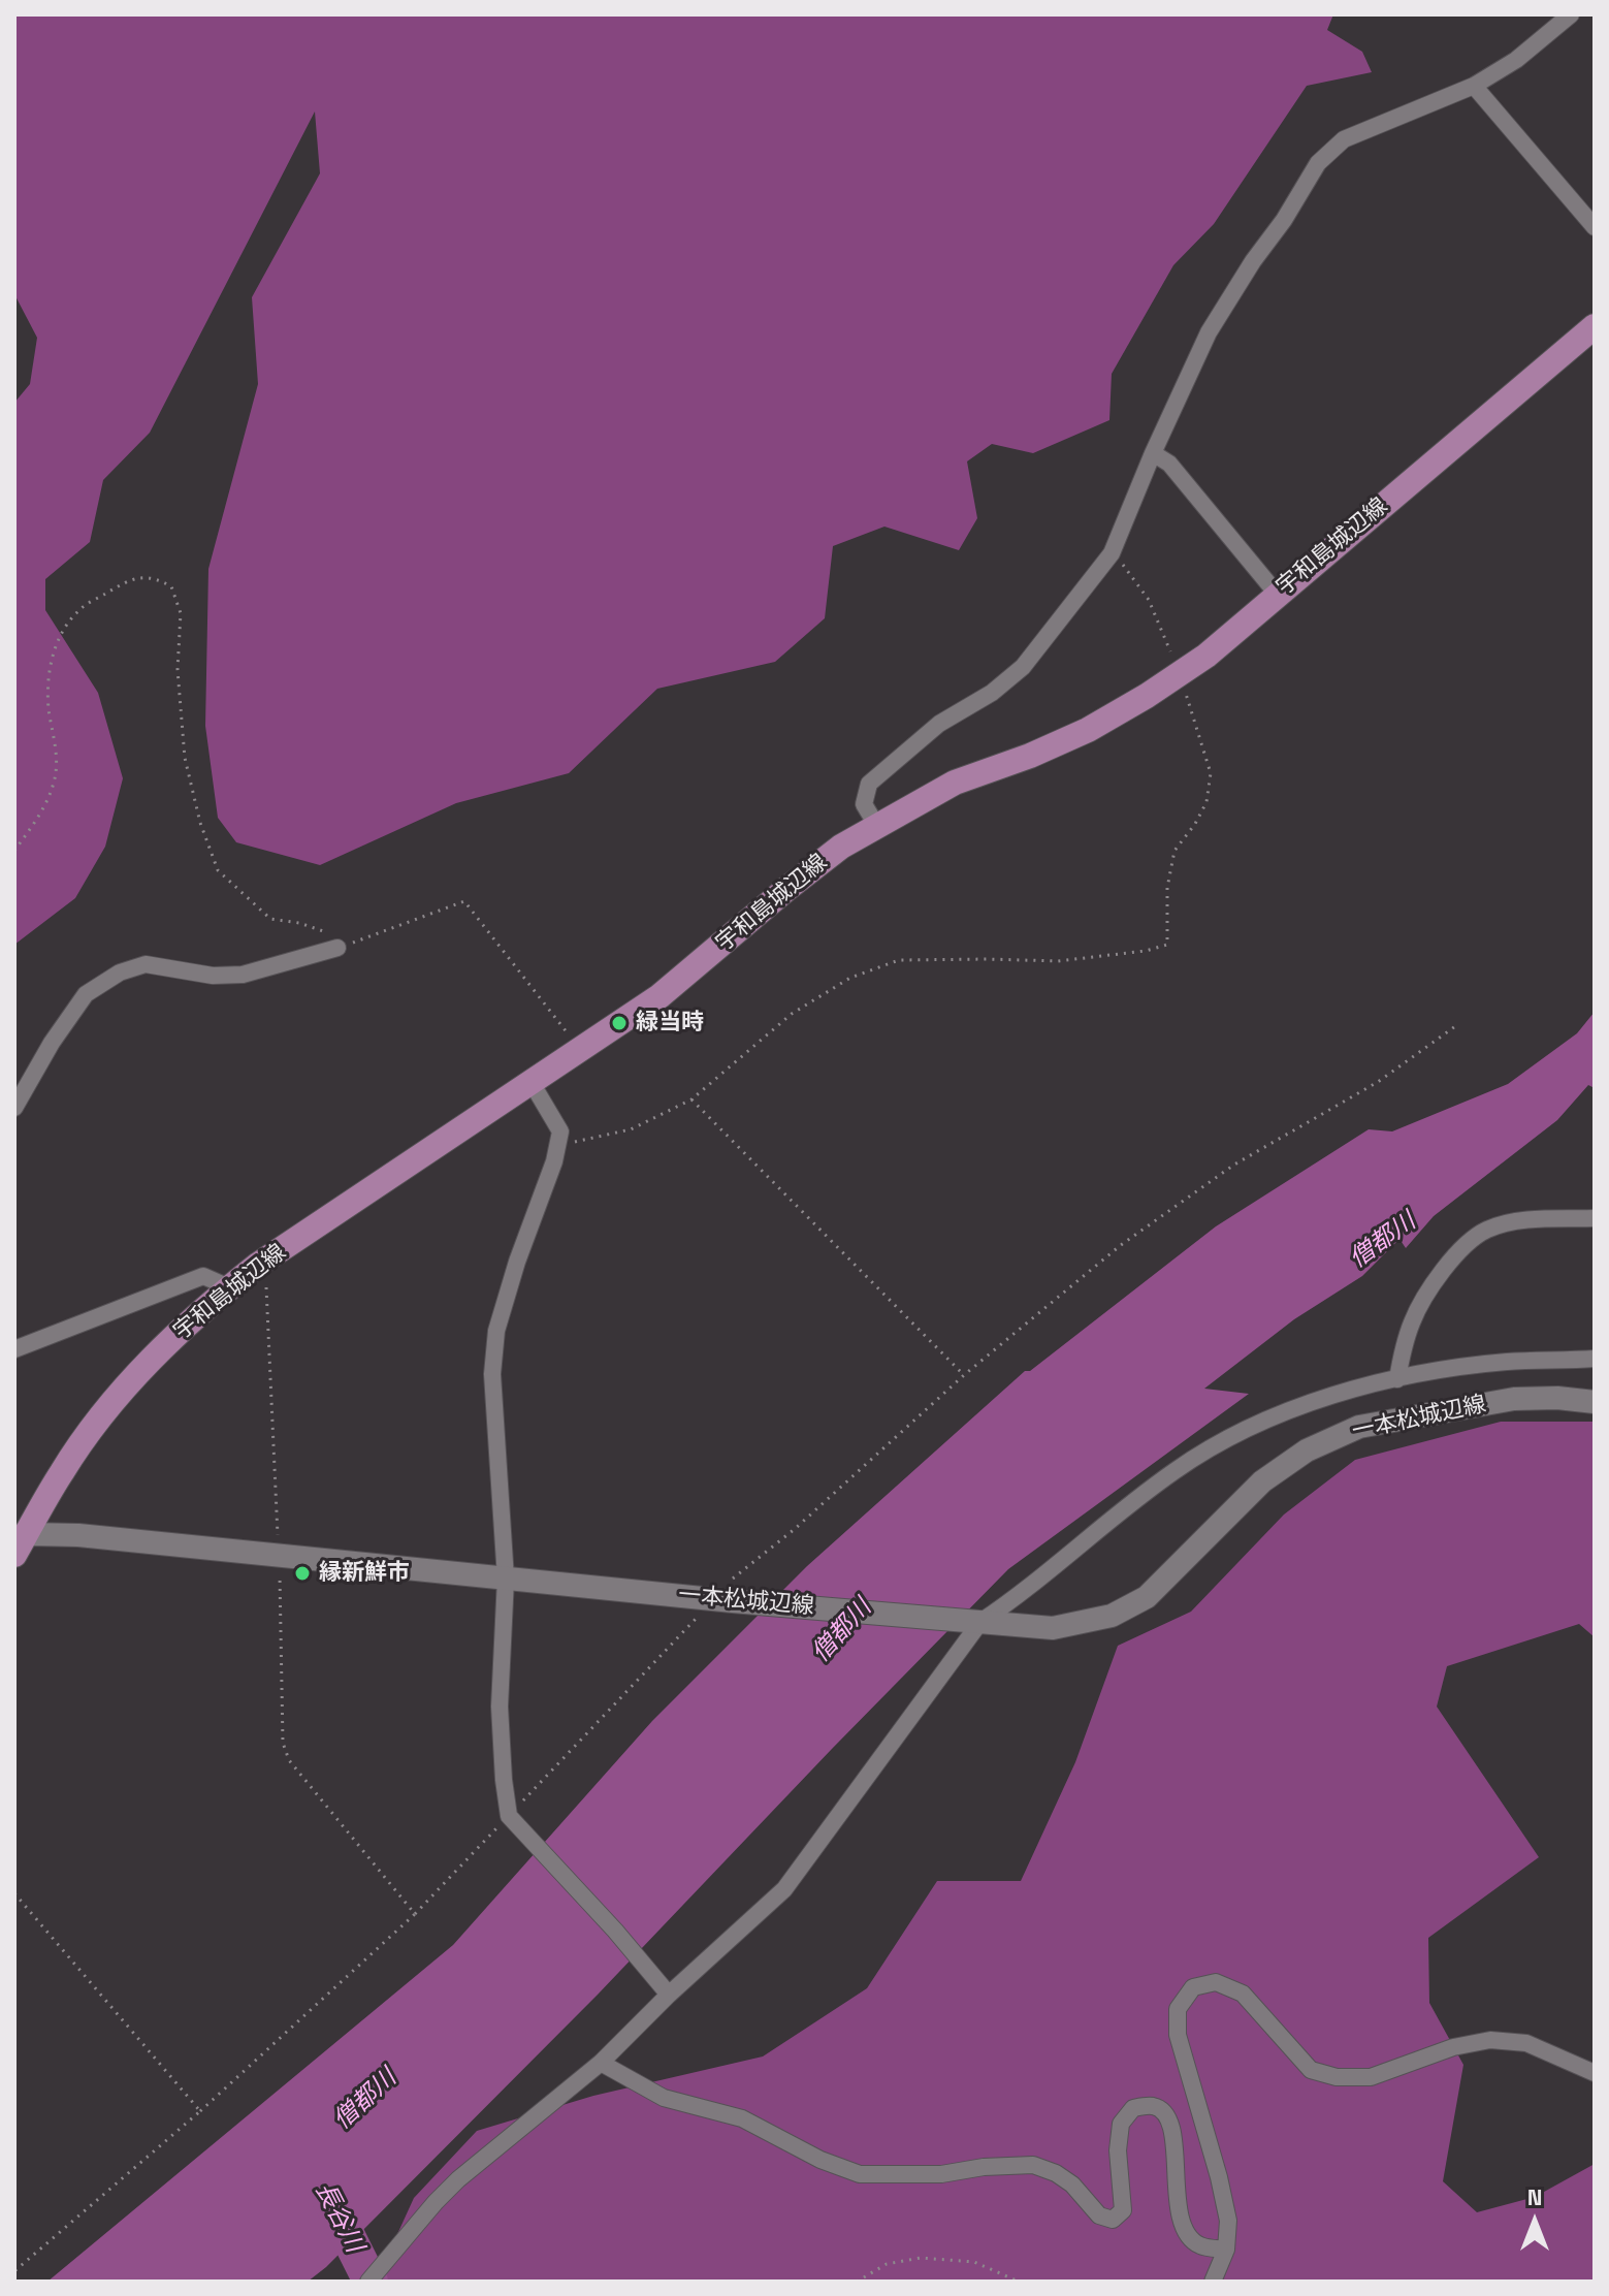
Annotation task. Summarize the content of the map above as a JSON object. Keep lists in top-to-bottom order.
{
  "streets": {
    "main road": ["宇和島城辺線", "一本松城辺線"]
  },
  "crossings": [
    ["宇和島城辺線", "一本松城辺線"]
  ],
  "water": ["僧都川", "長谷川"],
  "places": ["緑当時", "縁新鮮市"],
  "north": "top"
}
